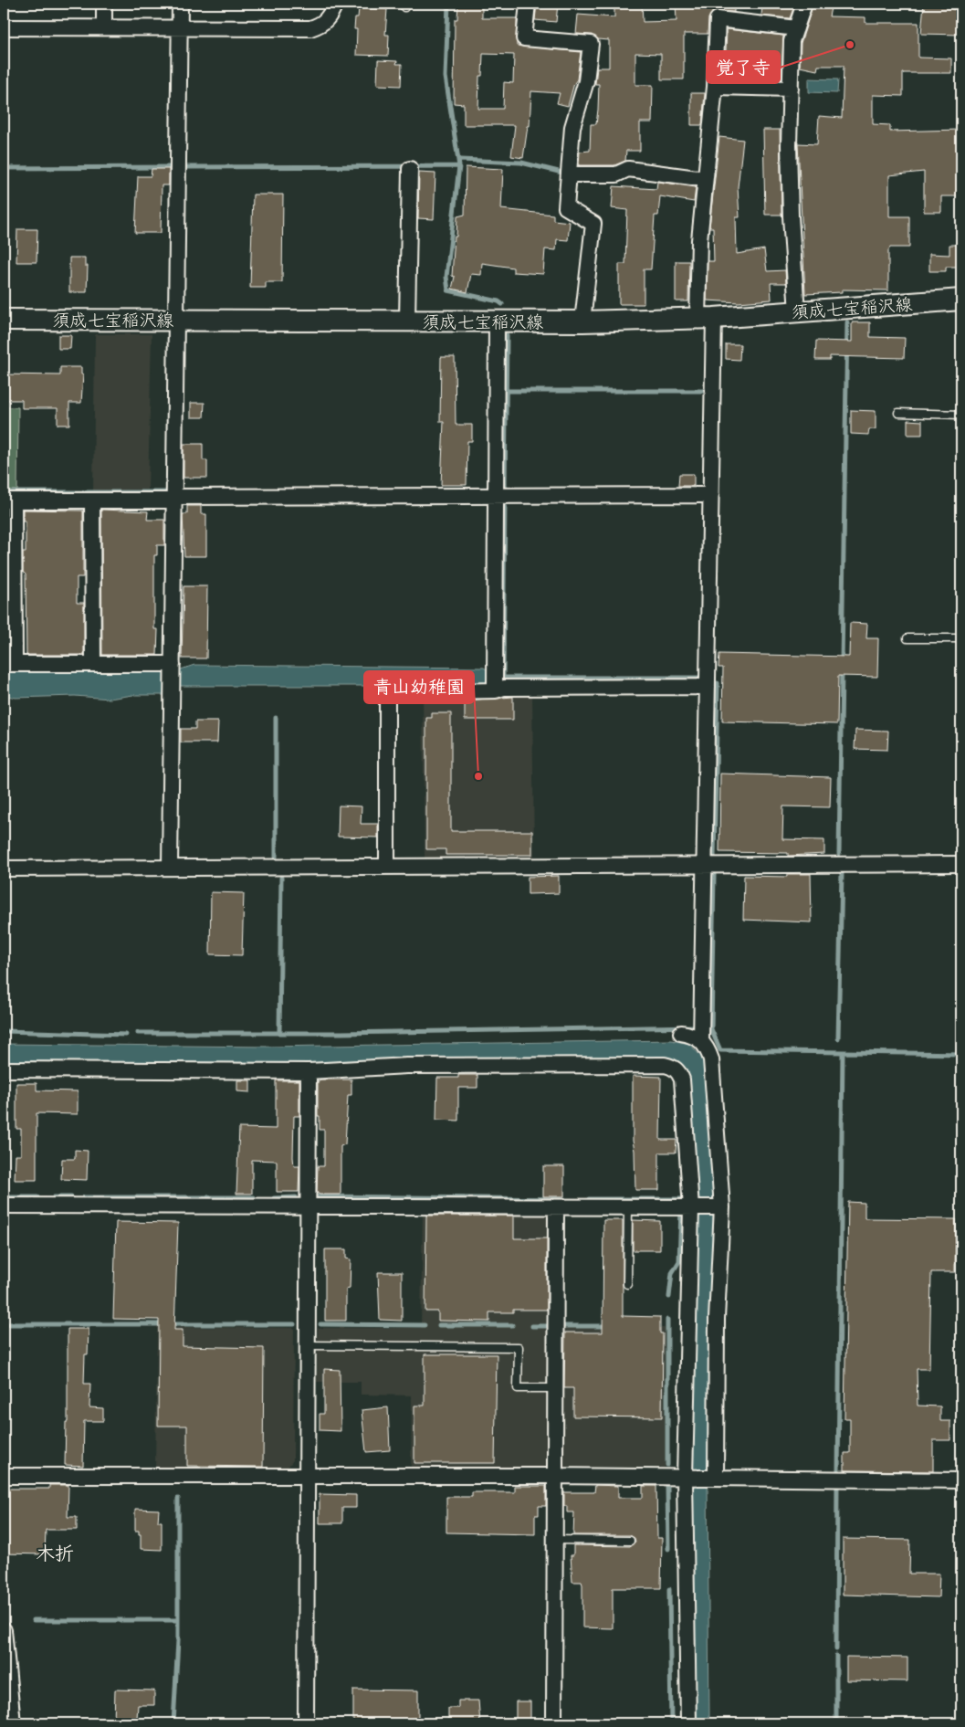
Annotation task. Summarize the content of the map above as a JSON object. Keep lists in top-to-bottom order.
{
  "streets": {
    "main road": ["須成七宝稲沢線"]
  },
  "districts": ["木折"],
  "places": ["覚了寺", "青山幼稚園"]
}
